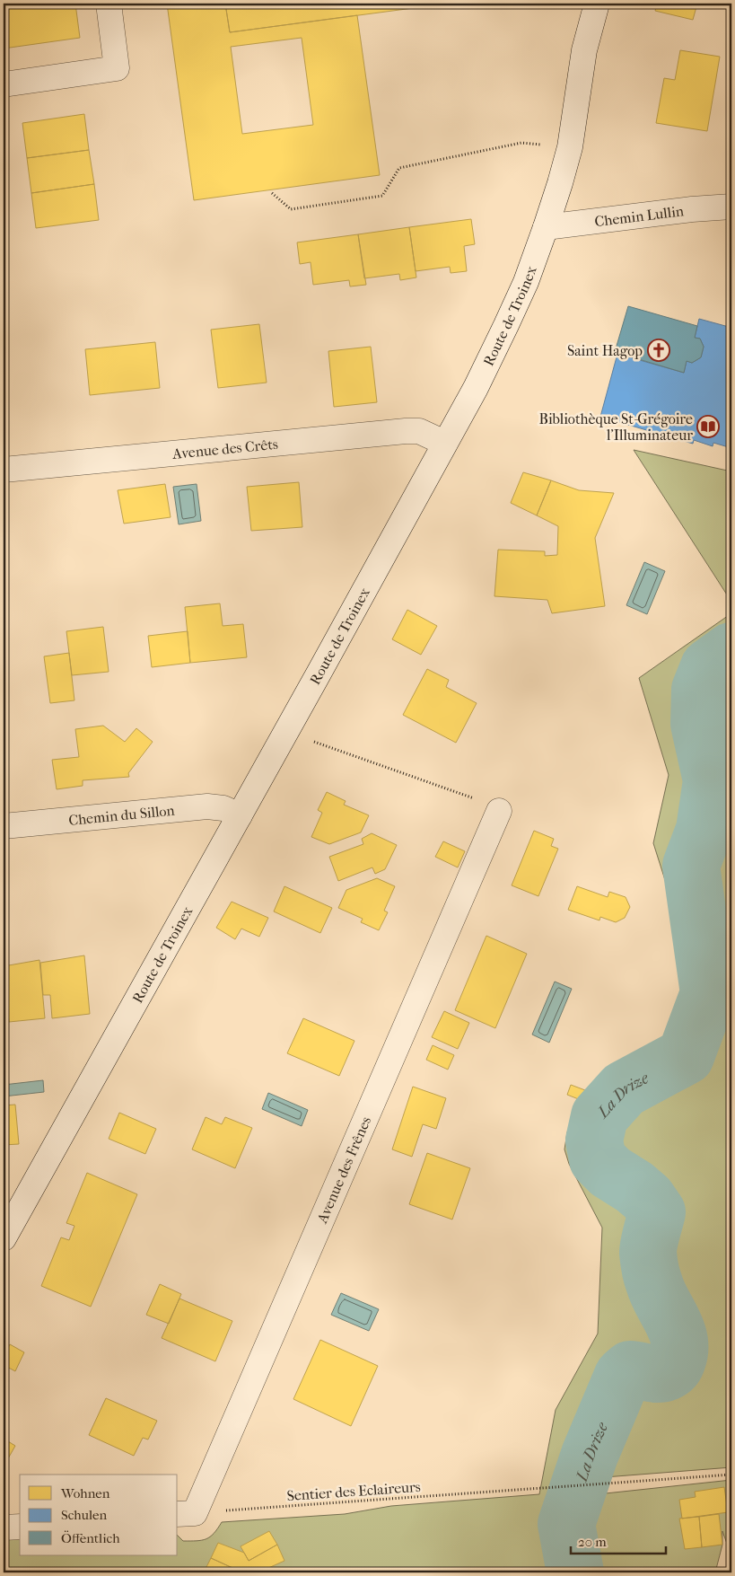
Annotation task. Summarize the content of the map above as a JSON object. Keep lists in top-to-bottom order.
{
  "streets": {
    "street": [
      "Chemin Lullin",
      "Route de Troinex",
      "Avenue des Crêts",
      "Chemin du Sillon",
      "Avenue des Frênes"
    ],
    "path": ["Sentier des Eclaireurs"]
  },
  "crossings": [
    ["Chemin Lullin", "Route de Troinex"],
    ["Route de Troinex", "Avenue des Crêts"],
    ["Route de Troinex", "Chemin du Sillon"],
    ["Avenue des Frênes", "Sentier des Eclaireurs"]
  ],
  "water": ["La Drize"],
  "places": {
    "church": ["Saint Hagop"],
    "library": ["Bibliothèque St-Grégoire l'Illuminateur"]
  },
  "legend": ["Wohnen", "Schulen", "Öffentlich"],
  "scale_bar": "20 m"
}
